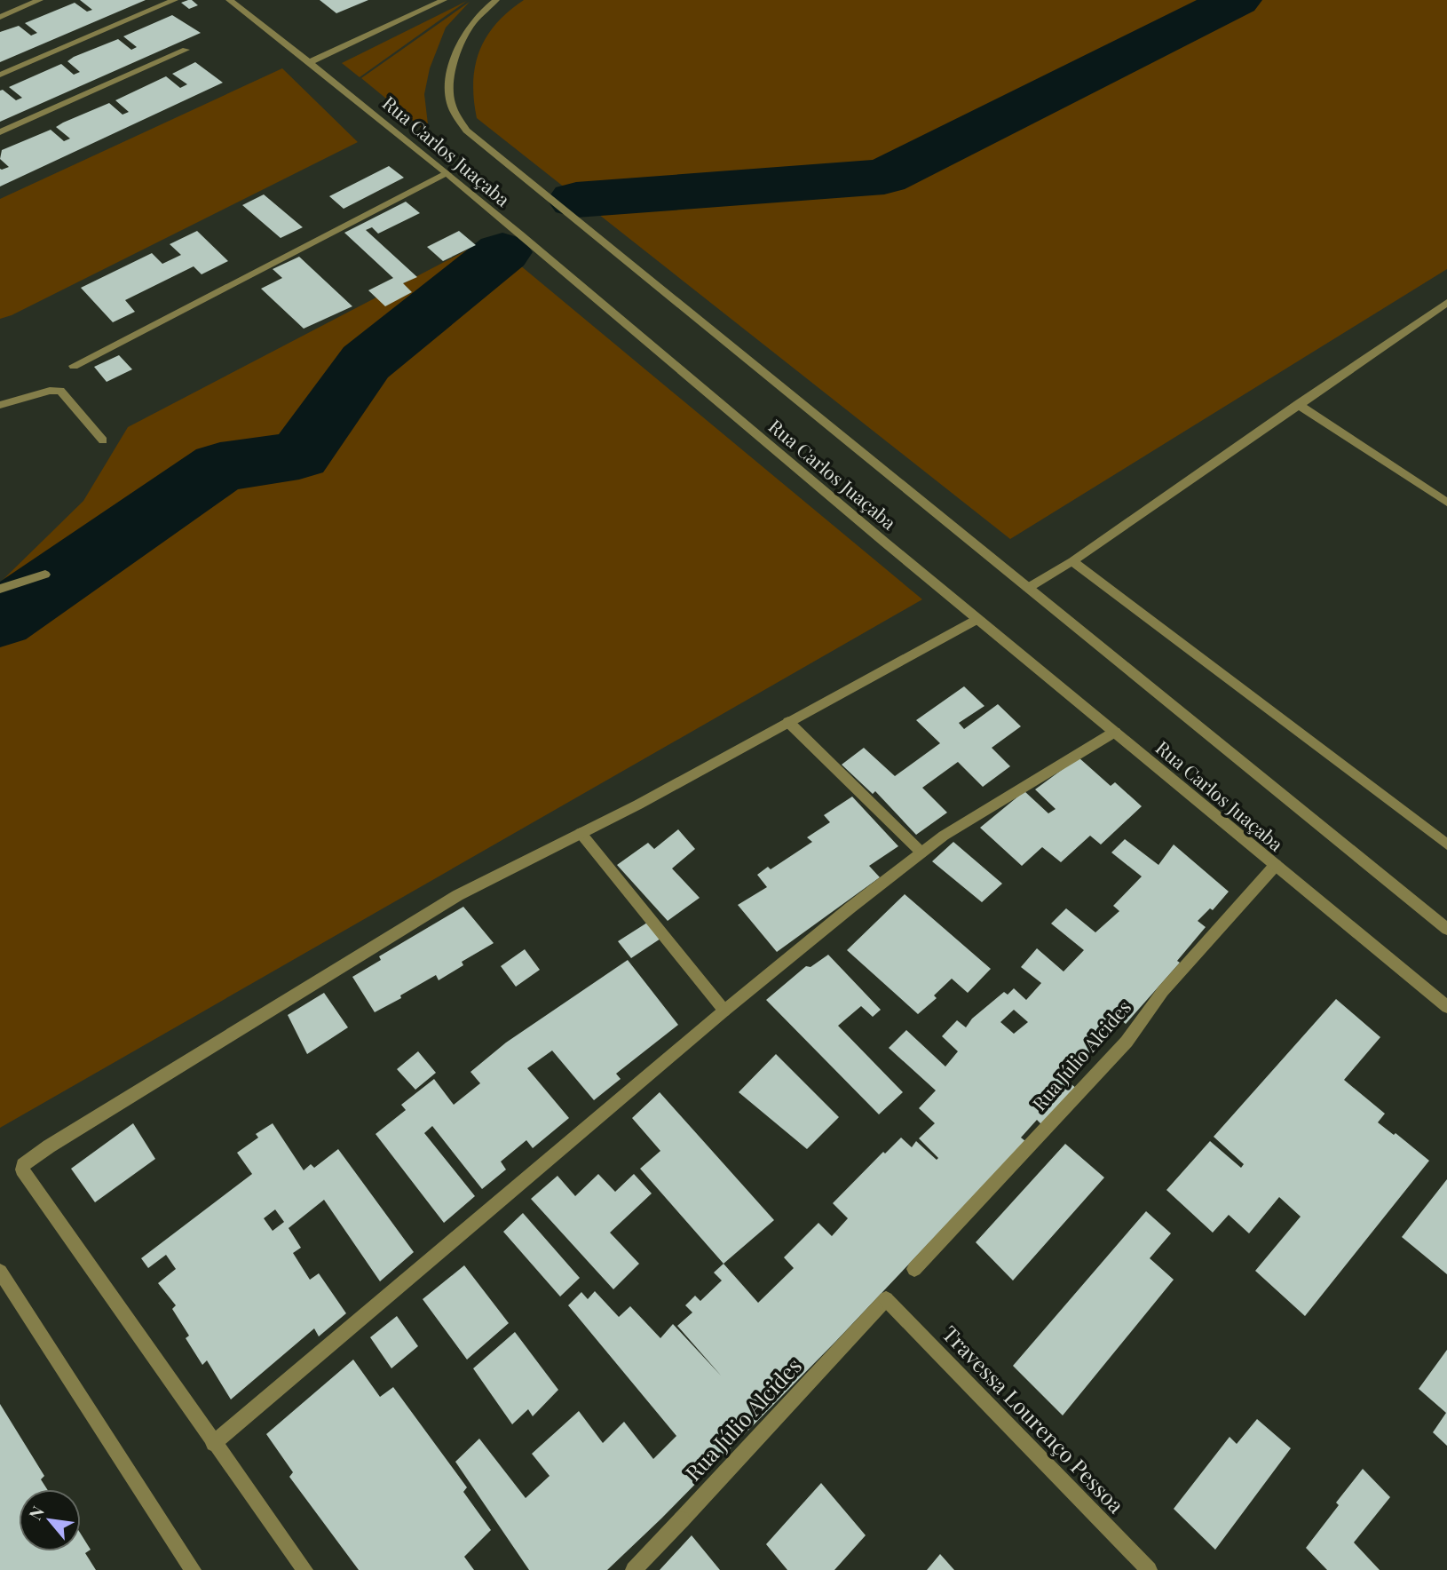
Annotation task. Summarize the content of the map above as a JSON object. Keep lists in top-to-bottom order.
{
  "streets": {
    "street": ["Rua Carlos Juaçaba", "Rua Júlio Alcides", "Travessa Lourenço Pessoa"]
  },
  "crossings": [
    ["Rua Carlos Juaçaba", "Rua Júlio Alcides"],
    ["Rua Júlio Alcides", "Travessa Lourenço Pessoa"]
  ],
  "north": "top left"
}
